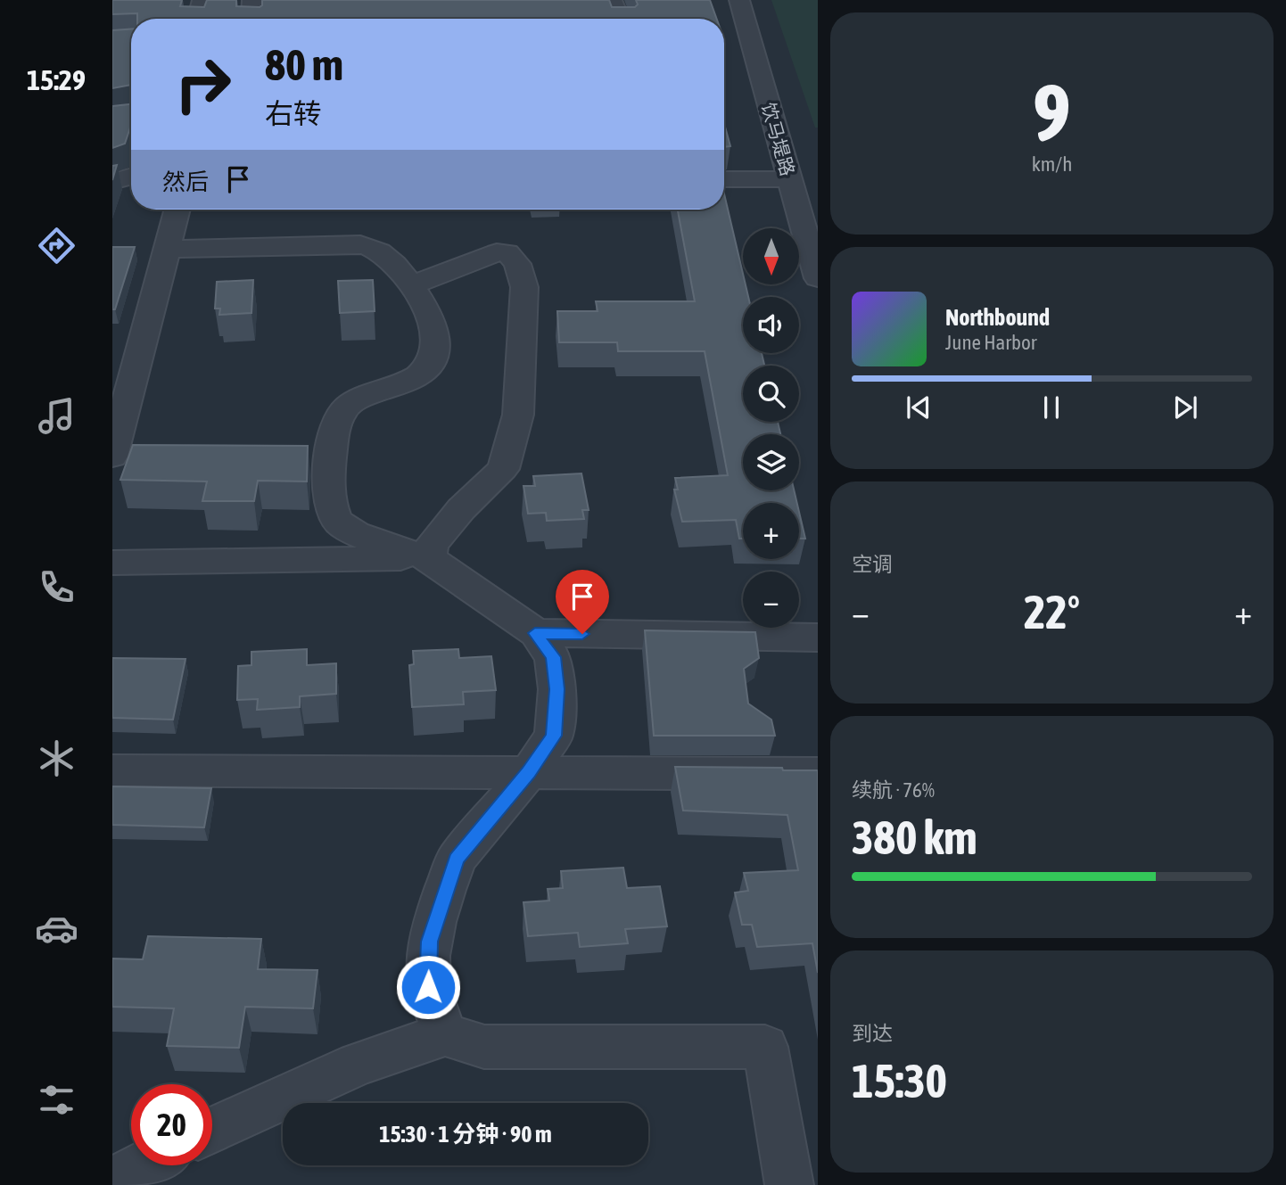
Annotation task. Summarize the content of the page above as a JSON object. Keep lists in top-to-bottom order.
{
  "streets": {
    "street": ["饮马堤路"]
  },
  "north": "bottom",
  "page": {
    "tabs": "15:29",
    "tile": [
      ["9", "km/h"],
      "空调",
      ["续航 · 76%", "380 km"],
      ["到达", "15:30"]
    ],
    "turn": ["80 m", "右转"],
    "then": "然后",
    "map_buttons": ["+", "−"],
    "song": ["Northbound", "June Harbor"],
    "heat": ["−", "22°", "+"],
    "limit": "20",
    "trip": "15:30 · 1 分钟 · 90 m"
  }
}
